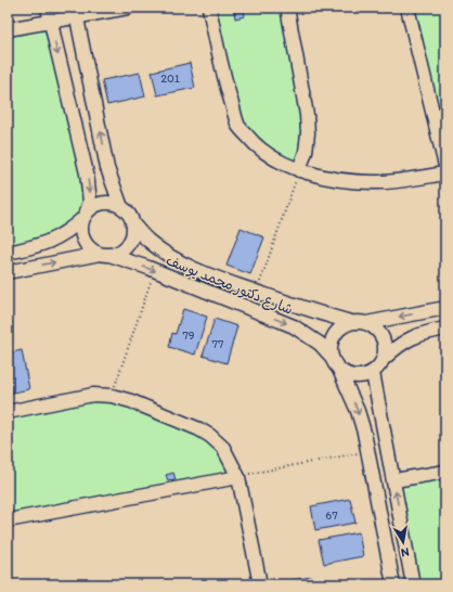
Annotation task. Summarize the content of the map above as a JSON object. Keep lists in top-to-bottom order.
{
  "streets": {
    "street": ["شارع دكتور محمد يوسف"]
  },
  "house_numbers": [
    "201",
    "79",
    "77",
    "67"
  ],
  "north": "bottom"
}
